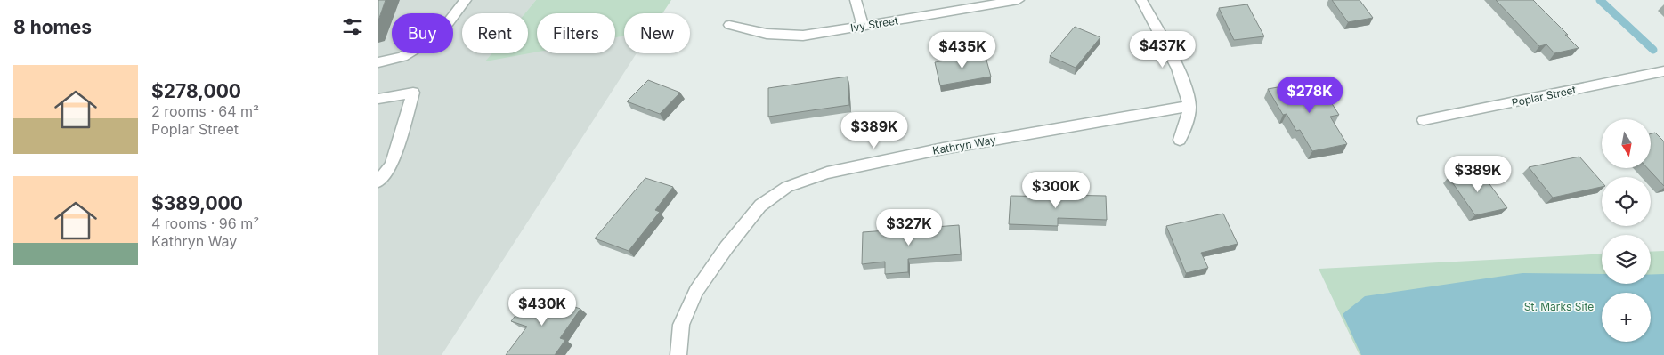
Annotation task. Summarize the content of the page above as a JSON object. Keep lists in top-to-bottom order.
{
  "streets": {
    "street": ["Ivy Street", "Poplar Street", "Kathryn Way"]
  },
  "parks": ["St. Marks Site"],
  "north": "bottom",
  "page": {
    "heading": "8 homes",
    "chip": [
      "Buy",
      "Rent",
      "Filters",
      "New"
    ],
    "price": [
      "$437K",
      "$435K",
      "$278K",
      "$389K",
      "$389K",
      "$300K",
      "$327K",
      "$430K"
    ],
    "list": [
      {
        "name": "$278,000",
        "note": "2 rooms · 64 m² · Poplar Street"
      },
      {
        "name": "$389,000",
        "note": "4 rooms · 96 m² · Kathryn Way"
      }
    ],
    "map_buttons": "+"
  }
}
